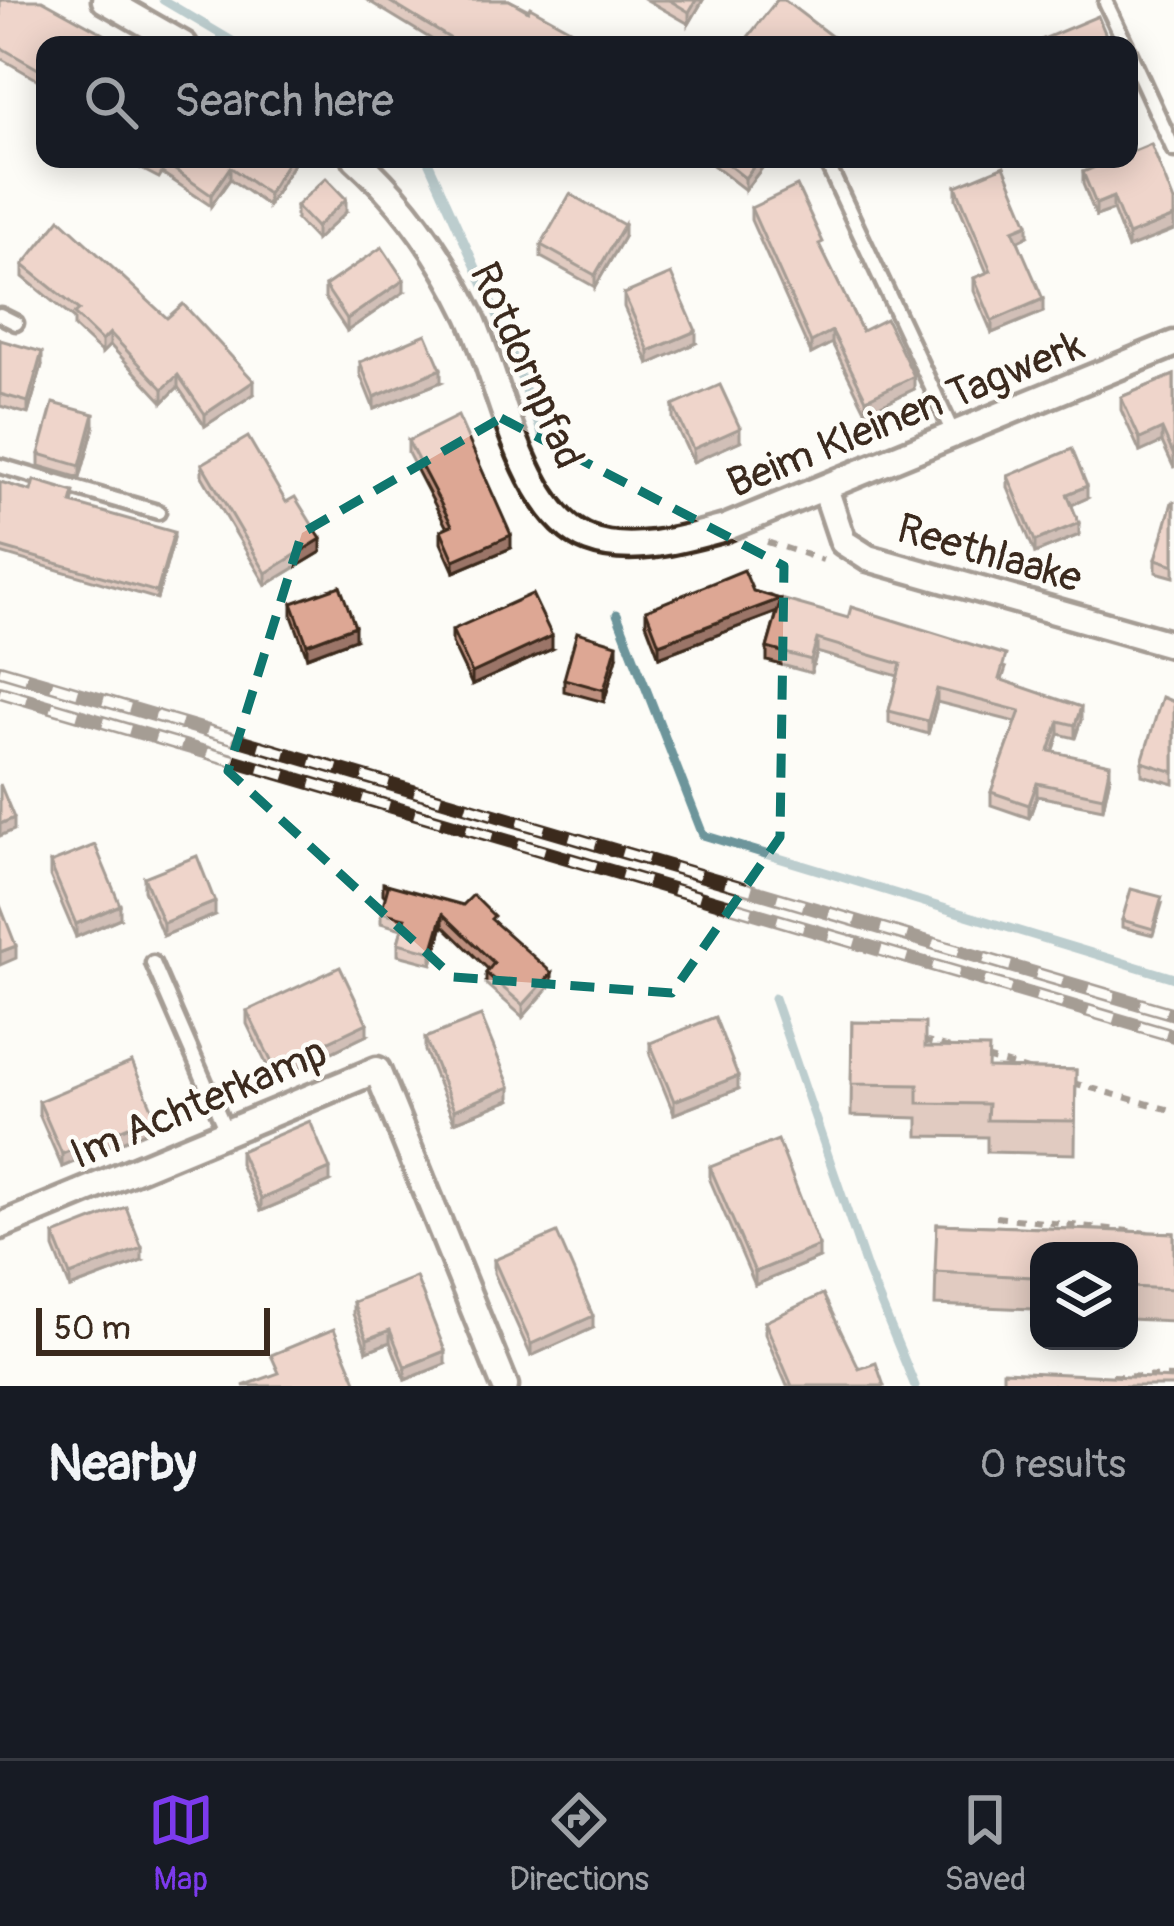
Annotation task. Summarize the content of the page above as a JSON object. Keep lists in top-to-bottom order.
{
  "streets": {
    "street": [
      "Rotdornpfad",
      "Beim Kleinen Tagwerk",
      "Reethlaake",
      "Im Achterkamp"
    ]
  },
  "crossings": [
    ["Rotdornpfad", "Beim Kleinen Tagwerk"],
    ["Beim Kleinen Tagwerk", "Reethlaake"]
  ],
  "scale_bar": "50 m",
  "page": {
    "search": "Search here",
    "scale": "50 m",
    "heading": ["Nearby", "0 results"],
    "nav": ["Map", "Directions", "Saved"]
  }
}
